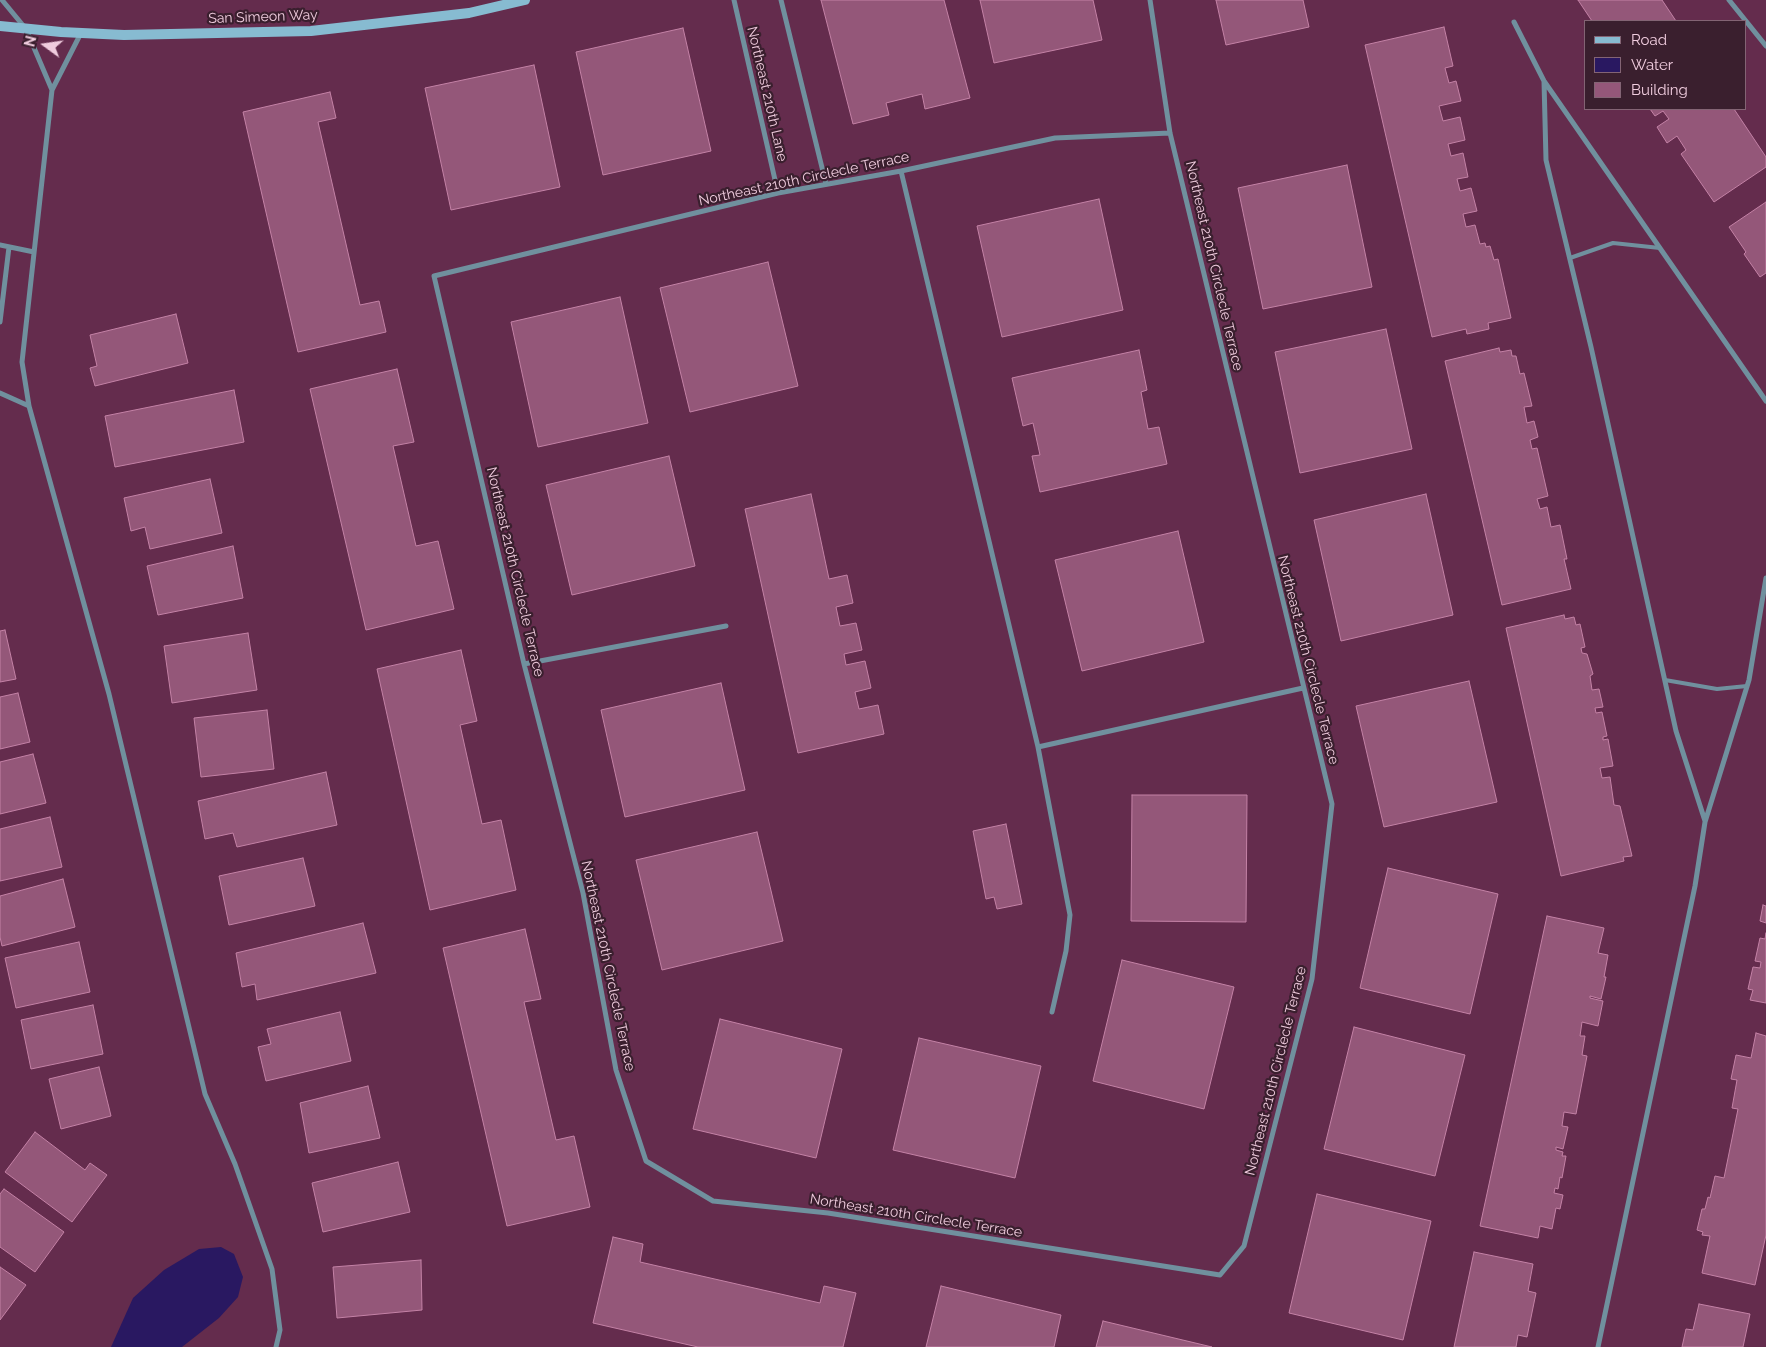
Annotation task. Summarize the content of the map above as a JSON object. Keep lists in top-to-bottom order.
{
  "streets": {
    "street": ["San Simeon Way", "Northeast 210th Lane", "Northeast 210th Circlecle Terrace"]
  },
  "crossings": [
    ["Northeast 210th Lane", "Northeast 210th Circlecle Terrace"]
  ],
  "legend": ["Road", "Water", "Building"],
  "north": "left"
}
